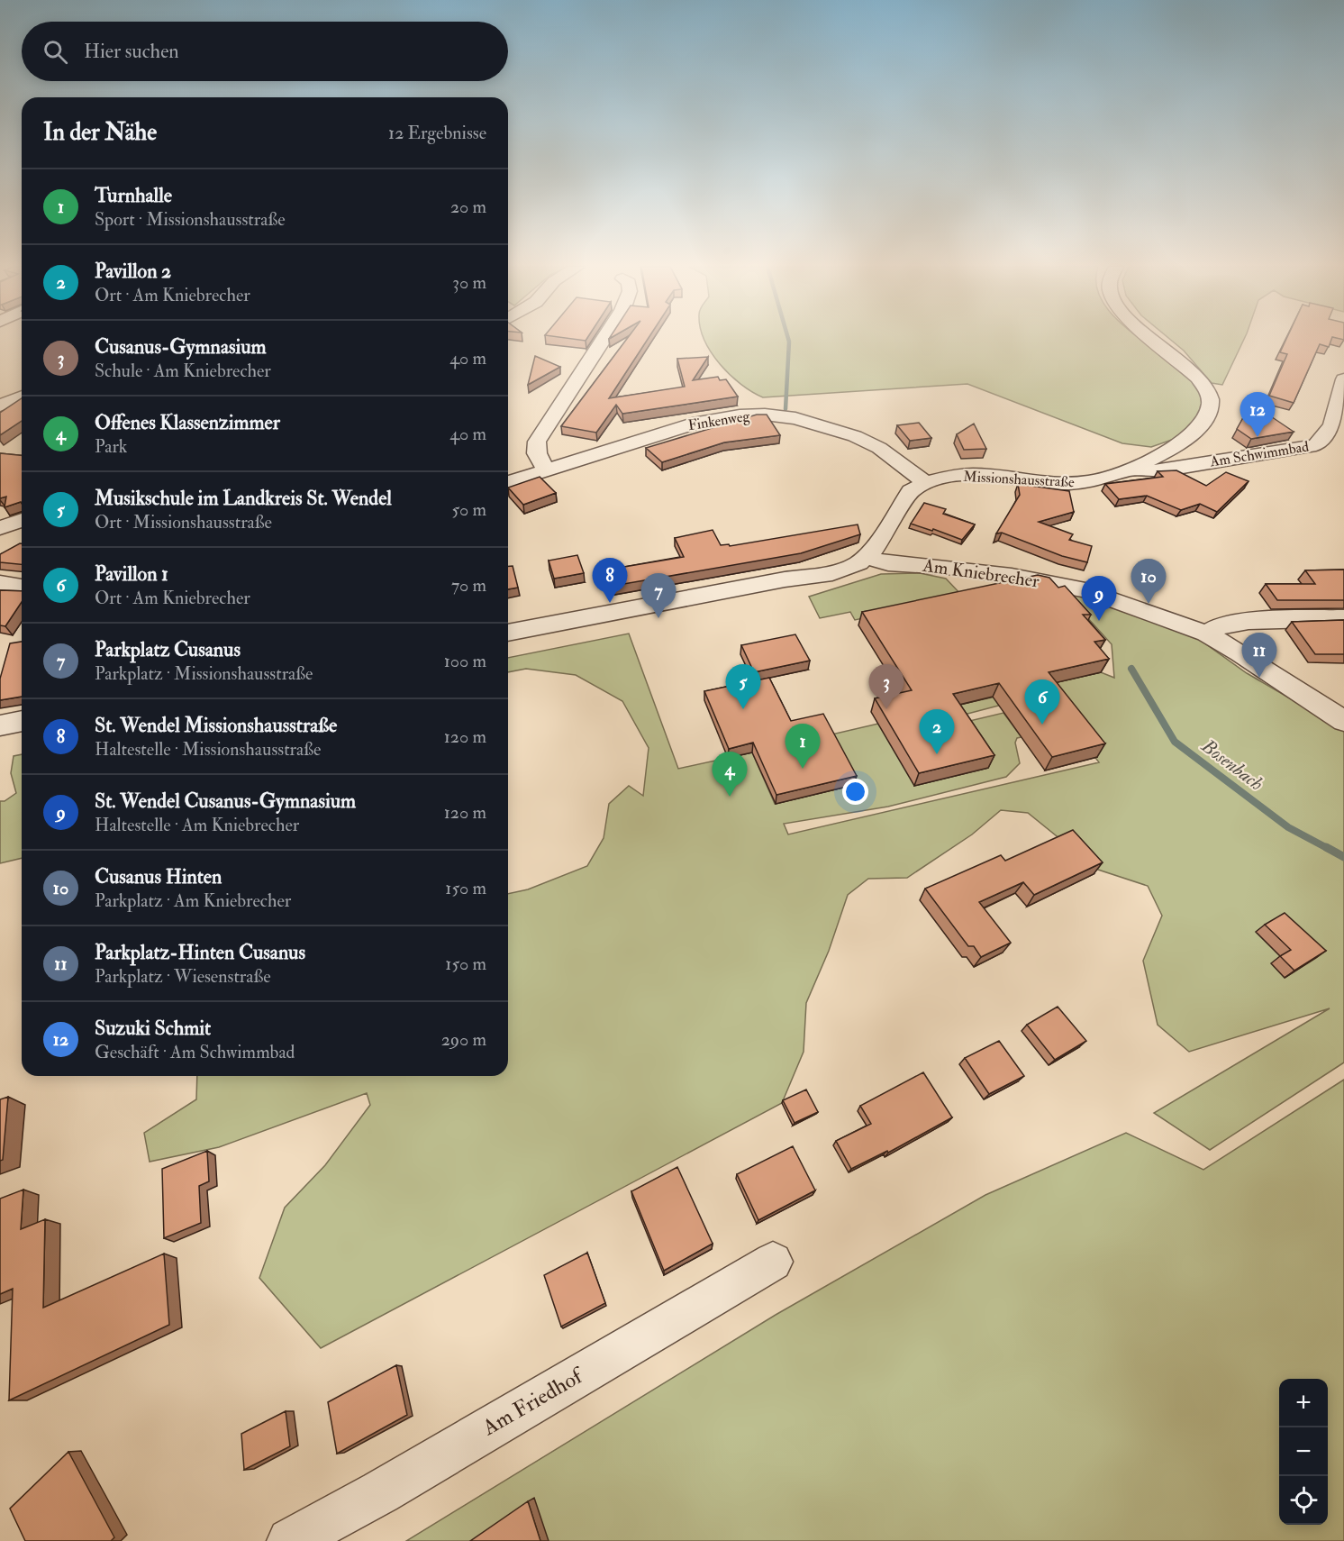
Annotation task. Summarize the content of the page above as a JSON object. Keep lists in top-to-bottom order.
{
  "streets": {
    "street": [
      "Finkenweg",
      "Am Schwimmbad",
      "Missionshausstraße",
      "Am Kniebrecher",
      "Am Friedhof"
    ]
  },
  "crossings": [
    ["Finkenweg", "Missionshausstraße"],
    ["Am Schwimmbad", "Missionshausstraße"],
    ["Missionshausstraße", "Am Kniebrecher"]
  ],
  "water": ["Bosenbach"],
  "page": {
    "search": "Hier suchen",
    "heading": ["In der Nähe", "12 Ergebnisse"],
    "list": [
      {
        "mark": "1",
        "name": "Turnhalle",
        "note": "Sport · Missionshausstraße",
        "value": "20 m"
      },
      {
        "mark": "2",
        "name": "Pavillon 2",
        "note": "Ort · Am Kniebrecher",
        "value": "30 m"
      },
      {
        "mark": "3",
        "name": "Cusanus-Gymnasium",
        "note": "Schule · Am Kniebrecher",
        "value": "40 m"
      },
      {
        "mark": "4",
        "name": "Offenes Klassenzimmer",
        "note": "Park",
        "value": "40 m"
      },
      {
        "mark": "5",
        "name": "Musikschule im Landkreis St. Wendel",
        "note": "Ort · Missionshausstraße",
        "value": "50 m"
      },
      {
        "mark": "6",
        "name": "Pavillon 1",
        "note": "Ort · Am Kniebrecher",
        "value": "70 m"
      },
      {
        "mark": "7",
        "name": "Parkplatz Cusanus",
        "note": "Parkplatz · Missionshausstraße",
        "value": "100 m"
      },
      {
        "mark": "8",
        "name": "St. Wendel Missionshausstraße",
        "note": "Haltestelle · Missionshausstraße",
        "value": "120 m"
      },
      {
        "mark": "9",
        "name": "St. Wendel Cusanus-Gymnasium",
        "note": "Haltestelle · Am Kniebrecher",
        "value": "120 m"
      },
      {
        "mark": "10",
        "name": "Cusanus Hinten",
        "note": "Parkplatz · Am Kniebrecher",
        "value": "150 m"
      },
      {
        "mark": "11",
        "name": "Parkplatz-Hinten Cusanus",
        "note": "Parkplatz · Wiesenstraße",
        "value": "150 m"
      },
      {
        "mark": "12",
        "name": "Suzuki Schmit",
        "note": "Geschäft · Am Schwimmbad",
        "value": "290 m"
      }
    ],
    "pins": [
      "12",
      "8",
      "10",
      "7",
      "9",
      "11",
      "3",
      "5",
      "6",
      "2",
      "1",
      "4"
    ],
    "map_buttons": ["+", "−"]
  }
}
